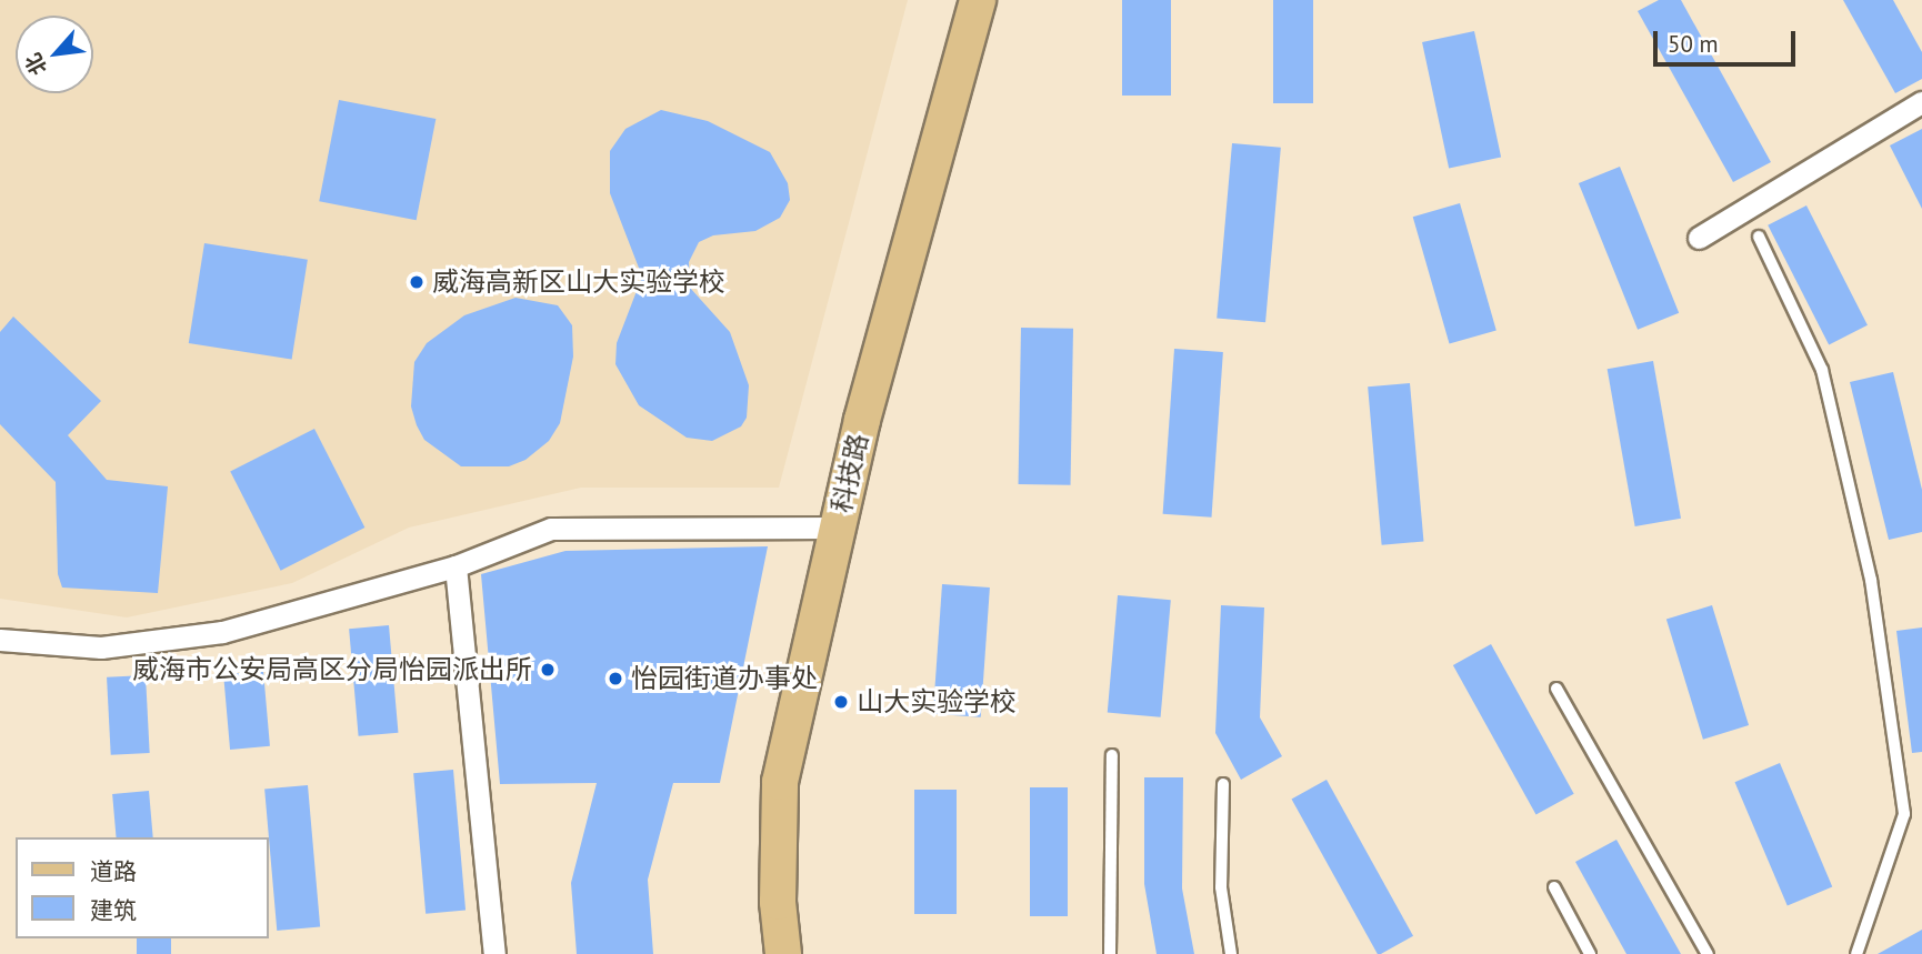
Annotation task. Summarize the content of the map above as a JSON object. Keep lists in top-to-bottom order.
{
  "streets": {
    "main road": ["科技路"]
  },
  "places": [
    "威海高新区山大实验学校",
    "威海市公安局高区分局怡园派出所",
    "怡园街道办事处",
    "山大实验学校"
  ],
  "legend": ["道路", "建筑"],
  "scale_bar": "50 m",
  "north": "bottom left"
}
